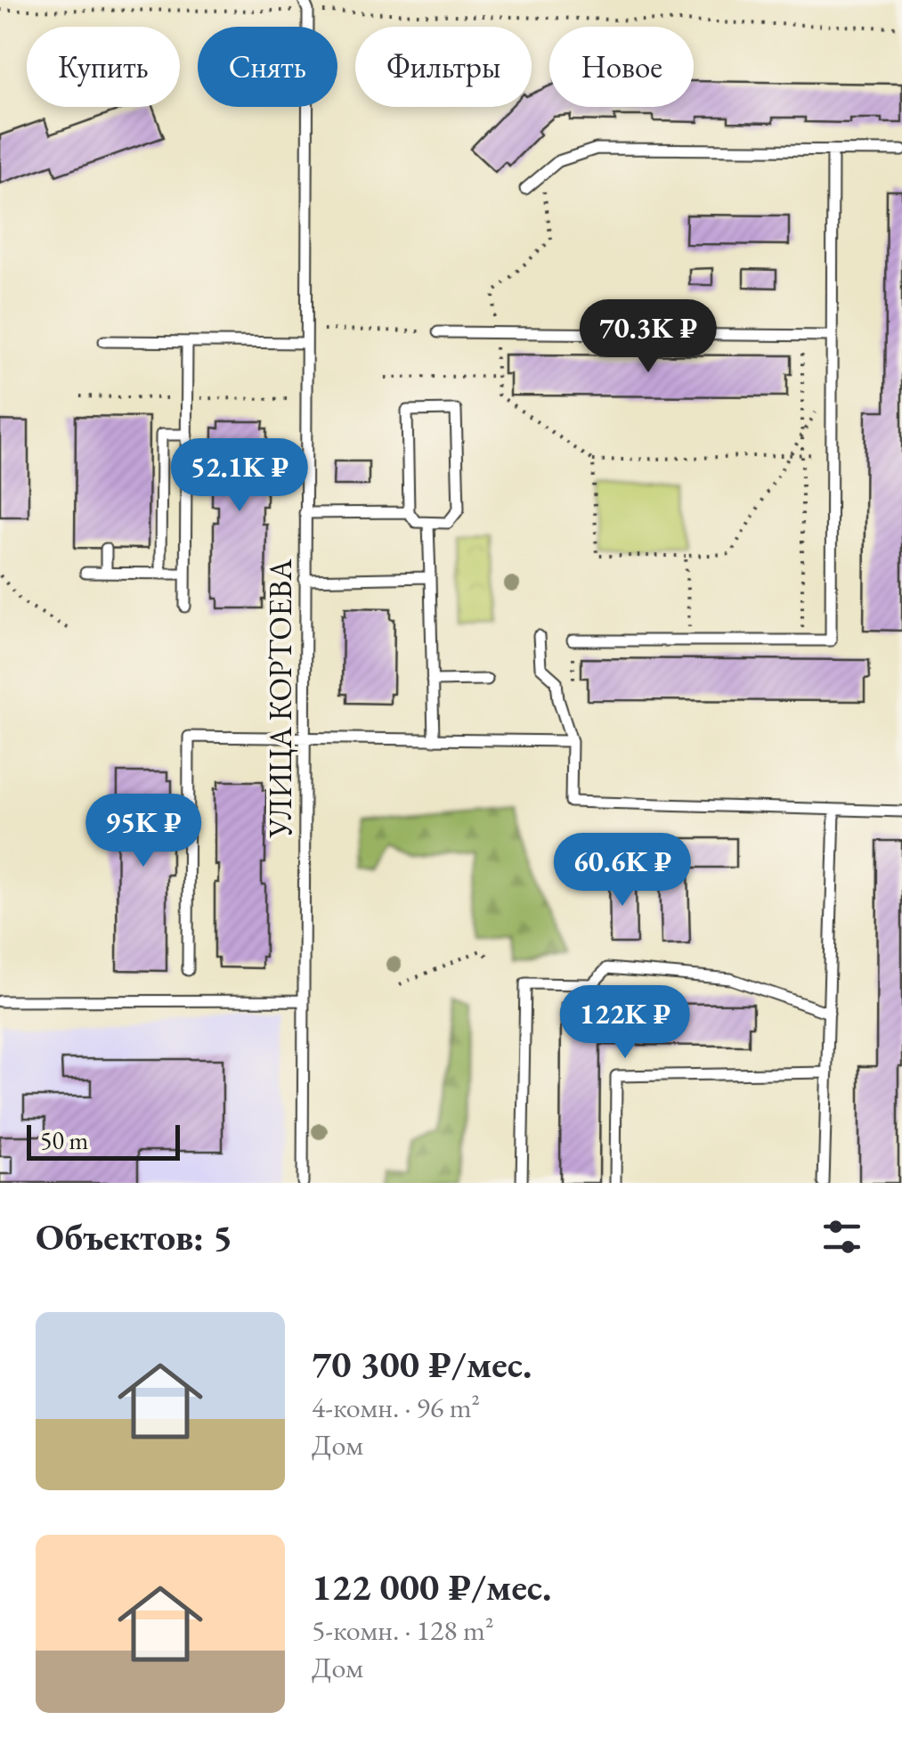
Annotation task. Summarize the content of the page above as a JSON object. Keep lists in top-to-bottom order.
{
  "streets": {
    "lane": ["УЛИЦА КОРТОЕВА"]
  },
  "scale_bar": "50 m",
  "page": {
    "chip": [
      "Купить",
      "Снять",
      "Фильтры",
      "Новое"
    ],
    "price": [
      "70.3K ₽",
      "52.1K ₽",
      "95K ₽",
      "60.6K ₽",
      "122K ₽"
    ],
    "scale": "50 m",
    "heading": "Объектов: 5",
    "list": [
      {
        "name": "70 300 ₽/мес.",
        "note": "4-комн. · 96 m² · Дом"
      },
      {
        "name": "122 000 ₽/мес.",
        "note": "5-комн. · 128 m² · Дом"
      }
    ]
  }
}
